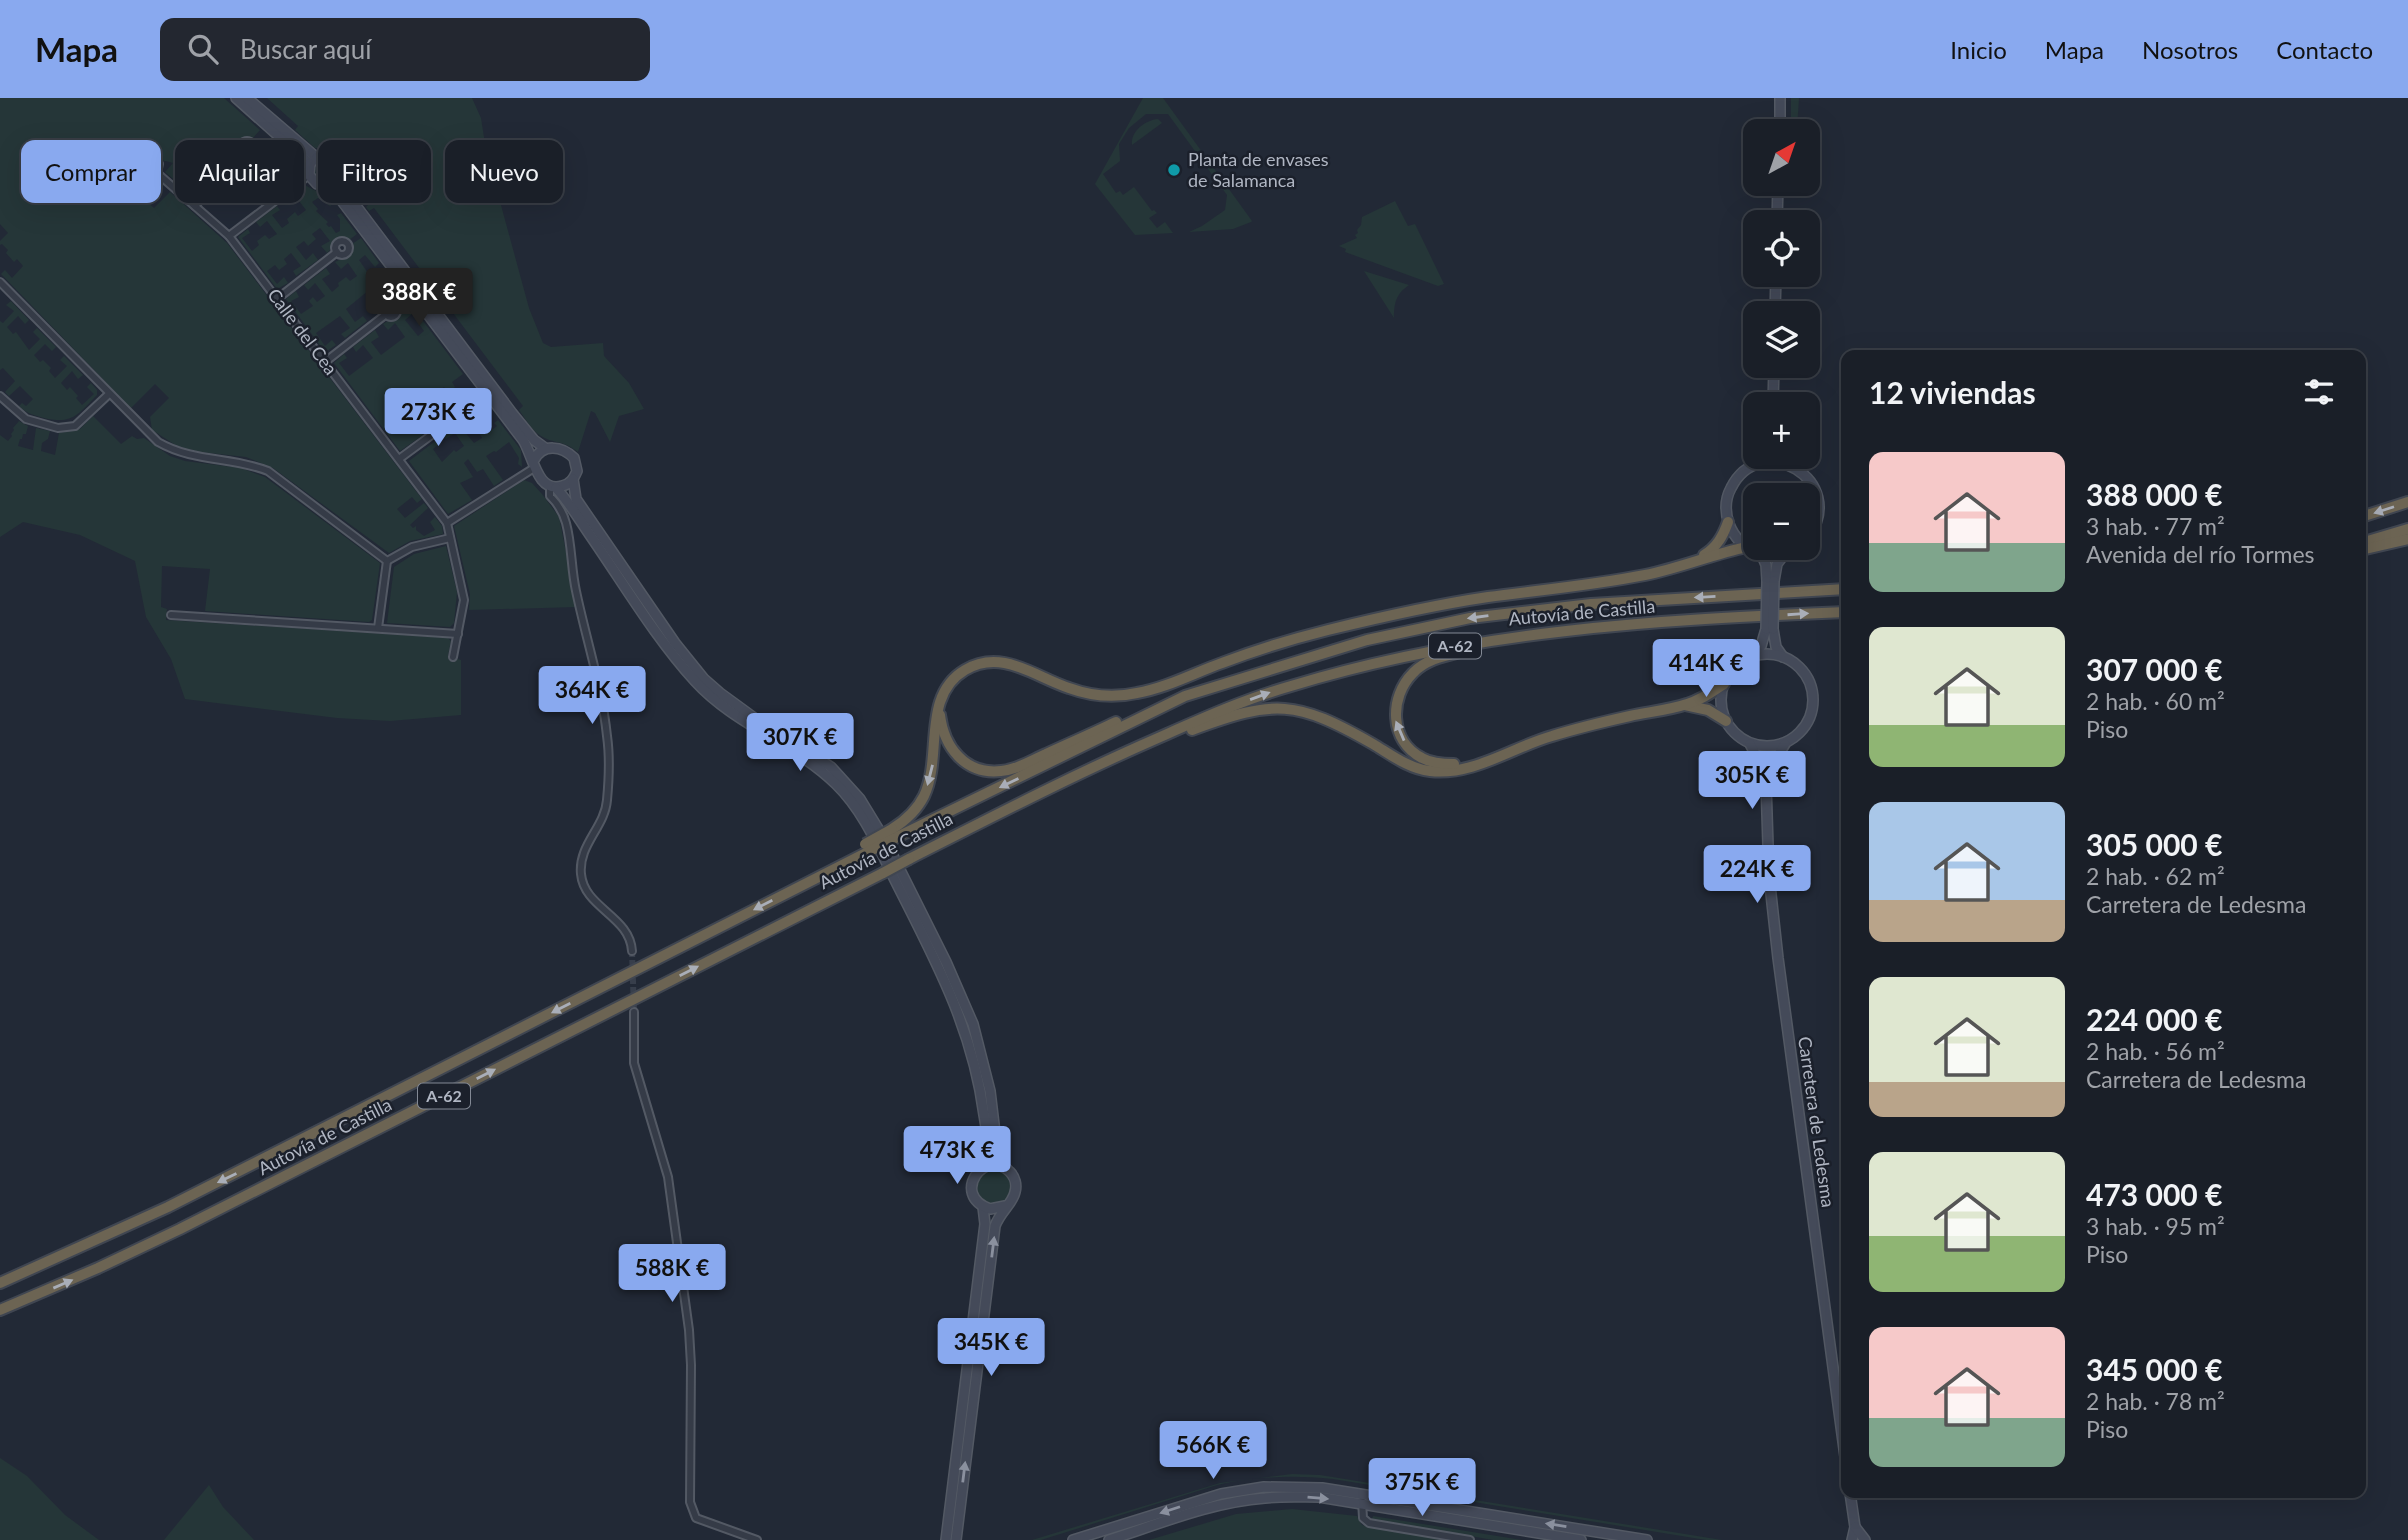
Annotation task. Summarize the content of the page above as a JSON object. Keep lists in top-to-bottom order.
{
  "streets": {
    "highway": ["Autovía de Castilla", "A-62"],
    "main road": ["Carretera de Ledesma"],
    "street": ["Calle del Cea"]
  },
  "places": ["Planta de envases de Salamanca"],
  "north": "top right",
  "page": {
    "header": "Mapa",
    "search": "Buscar aquí",
    "nav": [
      "Inicio",
      "Mapa",
      "Nosotros",
      "Contacto"
    ],
    "map_buttons": ["+", "−"],
    "chip": [
      "Comprar",
      "Alquilar",
      "Filtros",
      "Nuevo"
    ],
    "price": [
      "388K €",
      "273K €",
      "414K €",
      "364K €",
      "307K €",
      "305K €",
      "224K €",
      "473K €",
      "588K €",
      "345K €",
      "566K €",
      "375K €"
    ],
    "heading": "12 viviendas",
    "list": [
      {
        "name": "388 000 €",
        "note": "3 hab. · 77 m² · Avenida del río Tormes"
      },
      {
        "name": "307 000 €",
        "note": "2 hab. · 60 m² · Piso"
      },
      {
        "name": "305 000 €",
        "note": "2 hab. · 62 m² · Carretera de Ledesma"
      },
      {
        "name": "224 000 €",
        "note": "2 hab. · 56 m² · Carretera de Ledesma"
      },
      {
        "name": "473 000 €",
        "note": "3 hab. · 95 m² · Piso"
      },
      {
        "name": "345 000 €",
        "note": "2 hab. · 78 m² · Piso"
      }
    ]
  }
}
